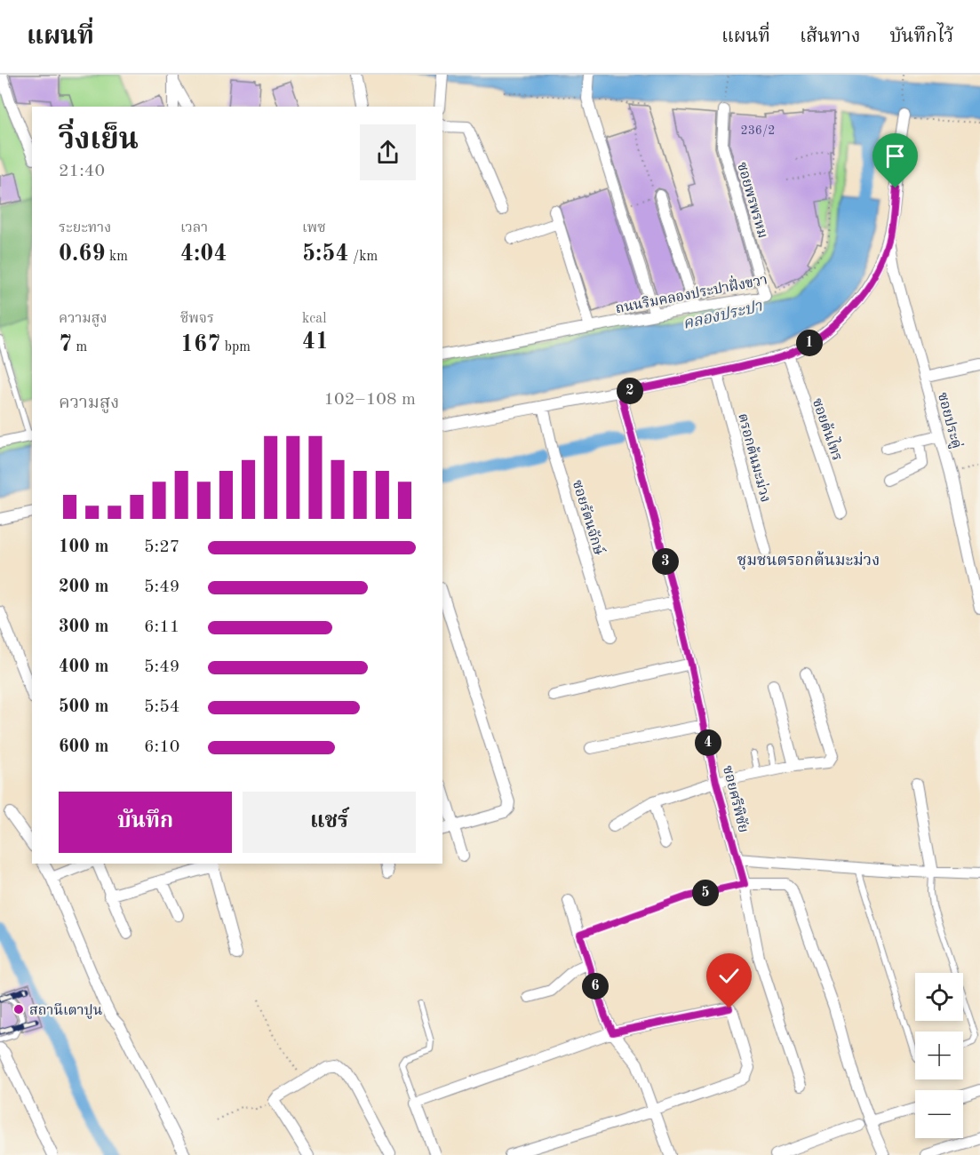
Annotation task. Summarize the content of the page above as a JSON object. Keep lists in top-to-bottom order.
{
  "streets": {
    "street": [
      "ซอยพรพรหม",
      "ถนนริมคลองประปาฝั่งขวา",
      "ซอยประดู่",
      "ซอยต้นไทร",
      "ตรอกต้นมะม่วง",
      "ซอยรัตนจักษ์",
      "ซอยศรีพิชัย"
    ]
  },
  "crossings": [
    ["ซอยพรพรหม", "ถนนริมคลองประปาฝั่งขวา"]
  ],
  "districts": ["ชุมชนตรอกต้นมะม่วง"],
  "water": ["คลองประปา"],
  "places": ["สถานีเตาปูน"],
  "house_numbers": ["236/2"],
  "page": {
    "header": "แผนที่",
    "nav": ["แผนที่", "เส้นทาง", "บันทึกไว้"],
    "heading": ["วิ่งเย็น", "21:40"],
    "stats": [
      ["ระยะทาง", "0.69 km"],
      ["เวลา", "4:04"],
      ["เพซ", "5:54 /km"],
      ["ความสูง", "7 m"],
      ["ชีพจร", "167 bpm"],
      ["kcal", "41"]
    ],
    "pins": [
      "1",
      "2",
      "3",
      "4",
      "5",
      "6"
    ],
    "chart": ["ความสูง", "102–108 m"],
    "list": [
      {
        "name": "100 m",
        "note": "5:27"
      },
      {
        "name": "200 m",
        "note": "5:49"
      },
      {
        "name": "300 m",
        "note": "6:11"
      },
      {
        "name": "400 m",
        "note": "5:49"
      },
      {
        "name": "500 m",
        "note": "5:54"
      },
      {
        "name": "600 m",
        "note": "6:10"
      }
    ],
    "buttons": ["บันทึก", "แชร์"],
    "map_buttons": ["+", "−"]
  }
}
